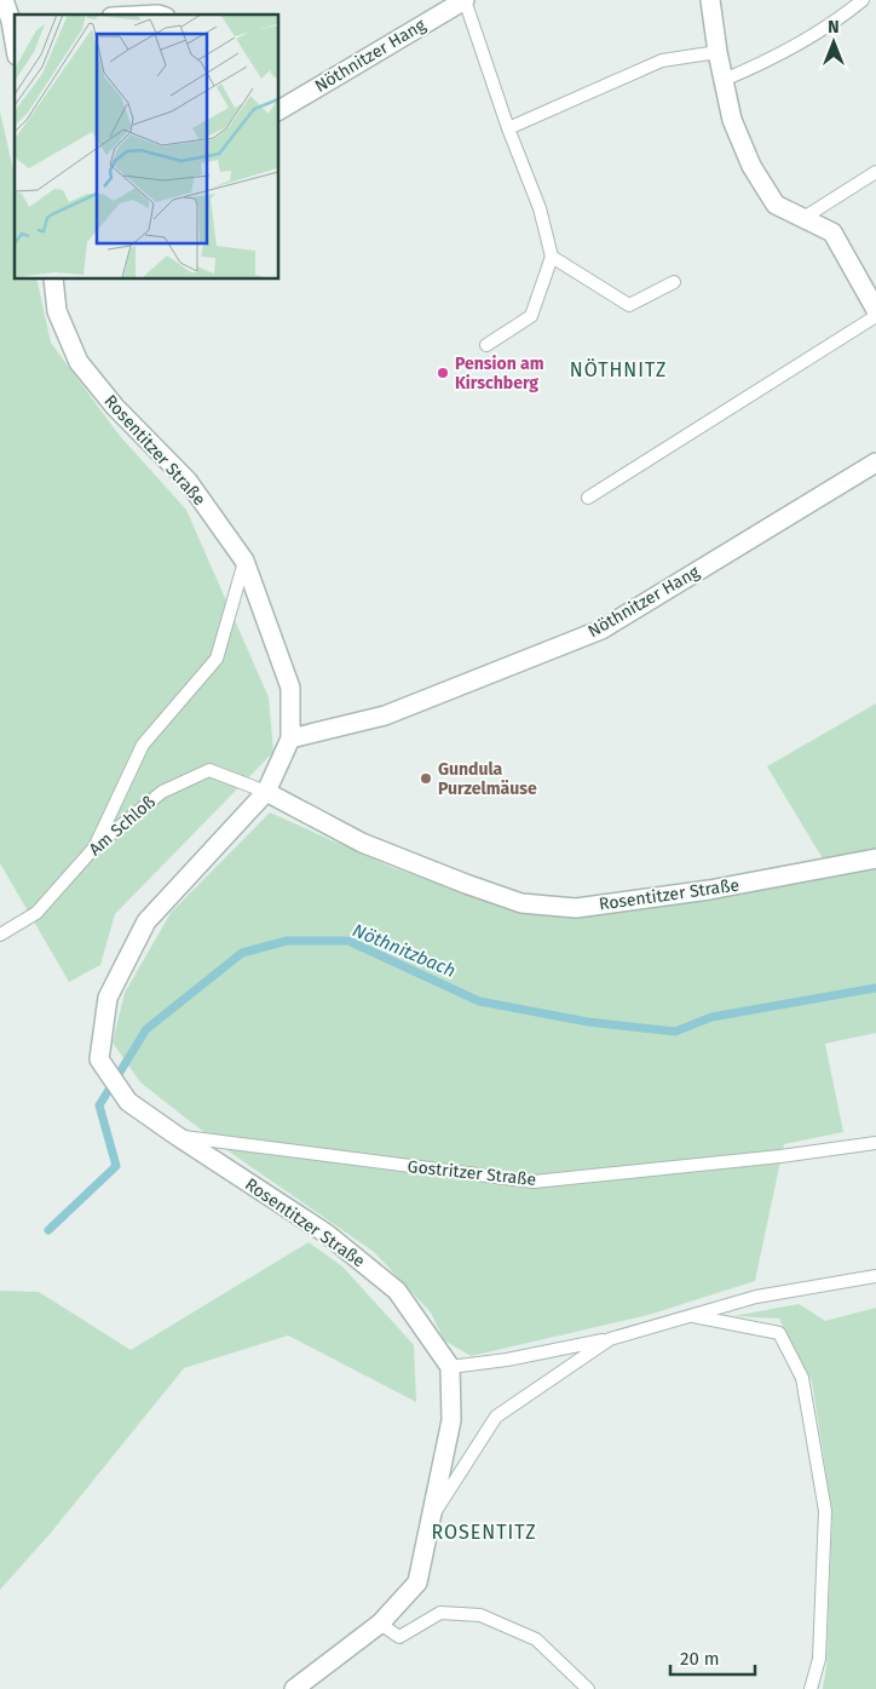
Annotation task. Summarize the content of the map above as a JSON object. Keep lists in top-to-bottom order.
{
  "streets": {
    "street": ["Nöthnitzer Hang", "Rosentitzer Straße"],
    "lane": ["Am Schloß", "Gostritzer Straße"]
  },
  "crossings": [
    ["Nöthnitzer Hang", "Rosentitzer Straße"],
    ["Rosentitzer Straße", "Am Schloß"],
    ["Rosentitzer Straße", "Gostritzer Straße"]
  ],
  "districts": ["NÖTHNITZ", "ROSENTITZ"],
  "water": ["Nöthnitzbach"],
  "places": ["Pension am Kirschberg", "Gundula Purzelmäuse"],
  "scale_bar": "20 m",
  "north": "top"
}
